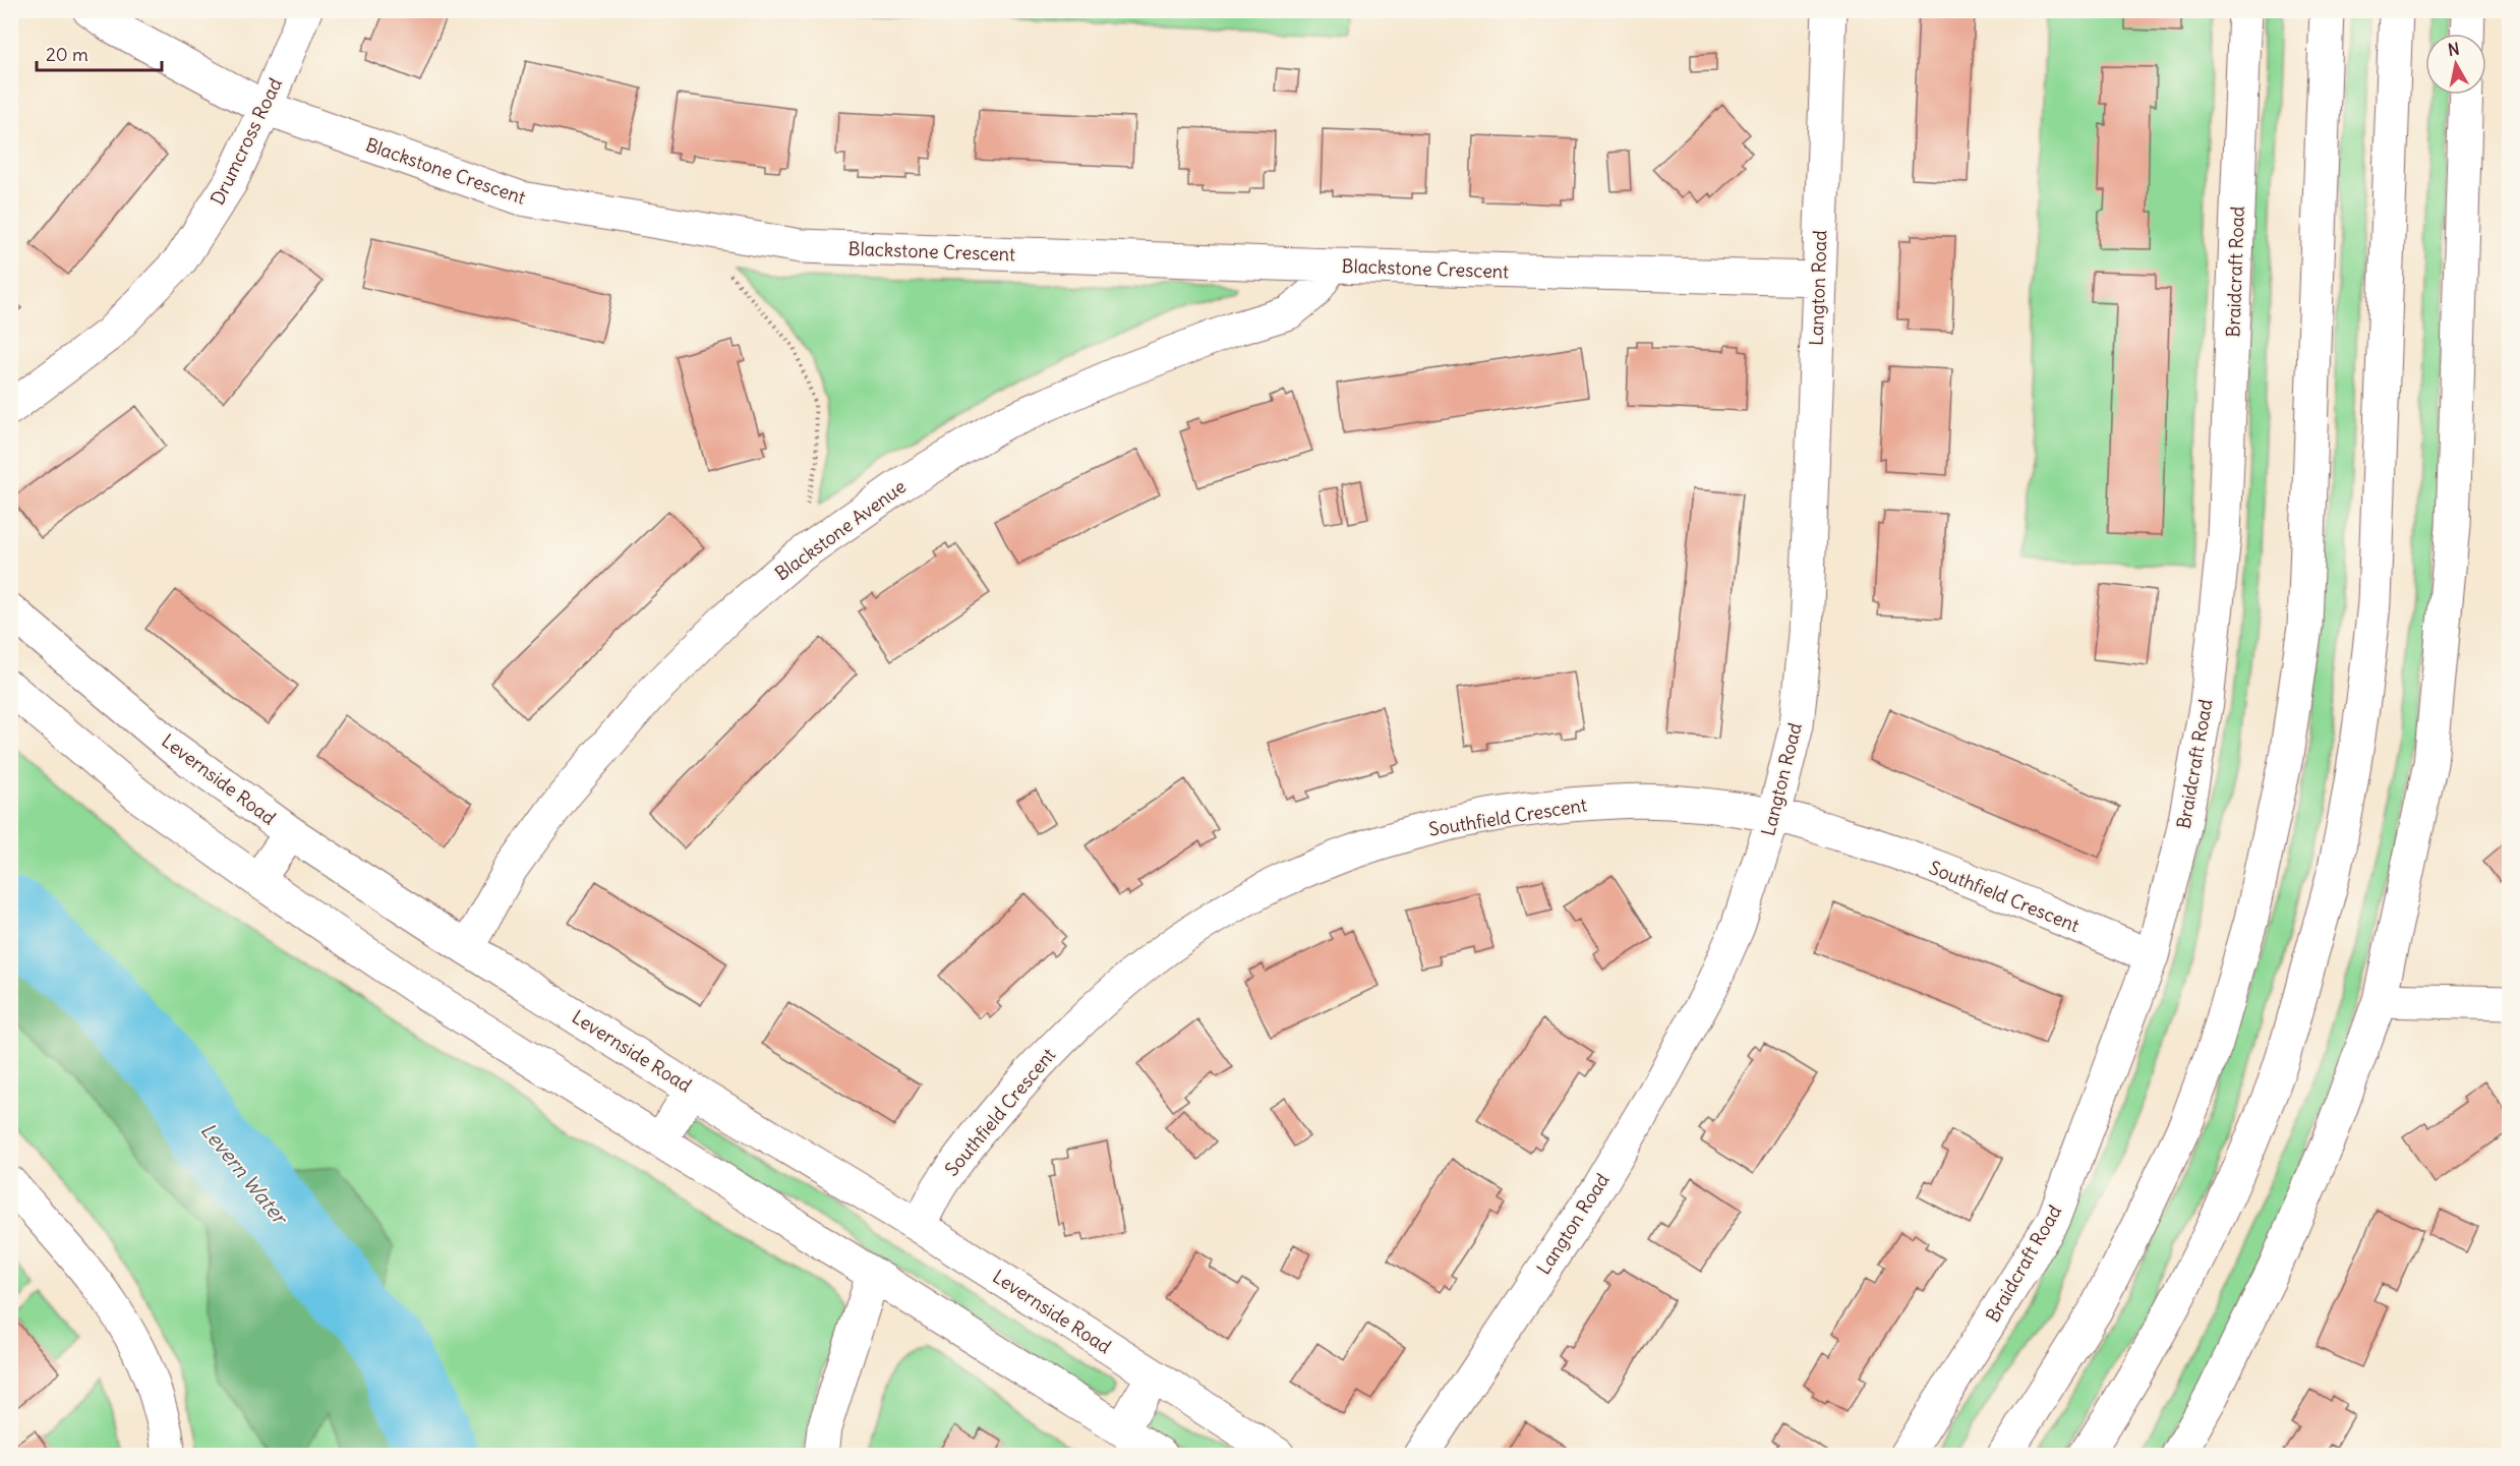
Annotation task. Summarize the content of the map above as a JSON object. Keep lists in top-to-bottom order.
{
  "streets": {
    "street": [
      "Drumcross Road",
      "Blackstone Crescent",
      "Braidcraft Road",
      "Langton Road",
      "Blackstone Avenue",
      "Levernside Road",
      "Southfield Crescent"
    ]
  },
  "crossings": [
    ["Drumcross Road", "Blackstone Crescent"],
    ["Blackstone Crescent", "Langton Road"],
    ["Blackstone Crescent", "Blackstone Avenue"],
    ["Braidcraft Road", "Southfield Crescent"],
    ["Langton Road", "Southfield Crescent"],
    ["Blackstone Avenue", "Levernside Road"],
    ["Levernside Road", "Southfield Crescent"]
  ],
  "water": ["Levern Water"],
  "scale_bar": "20 m",
  "north": "top"
}
